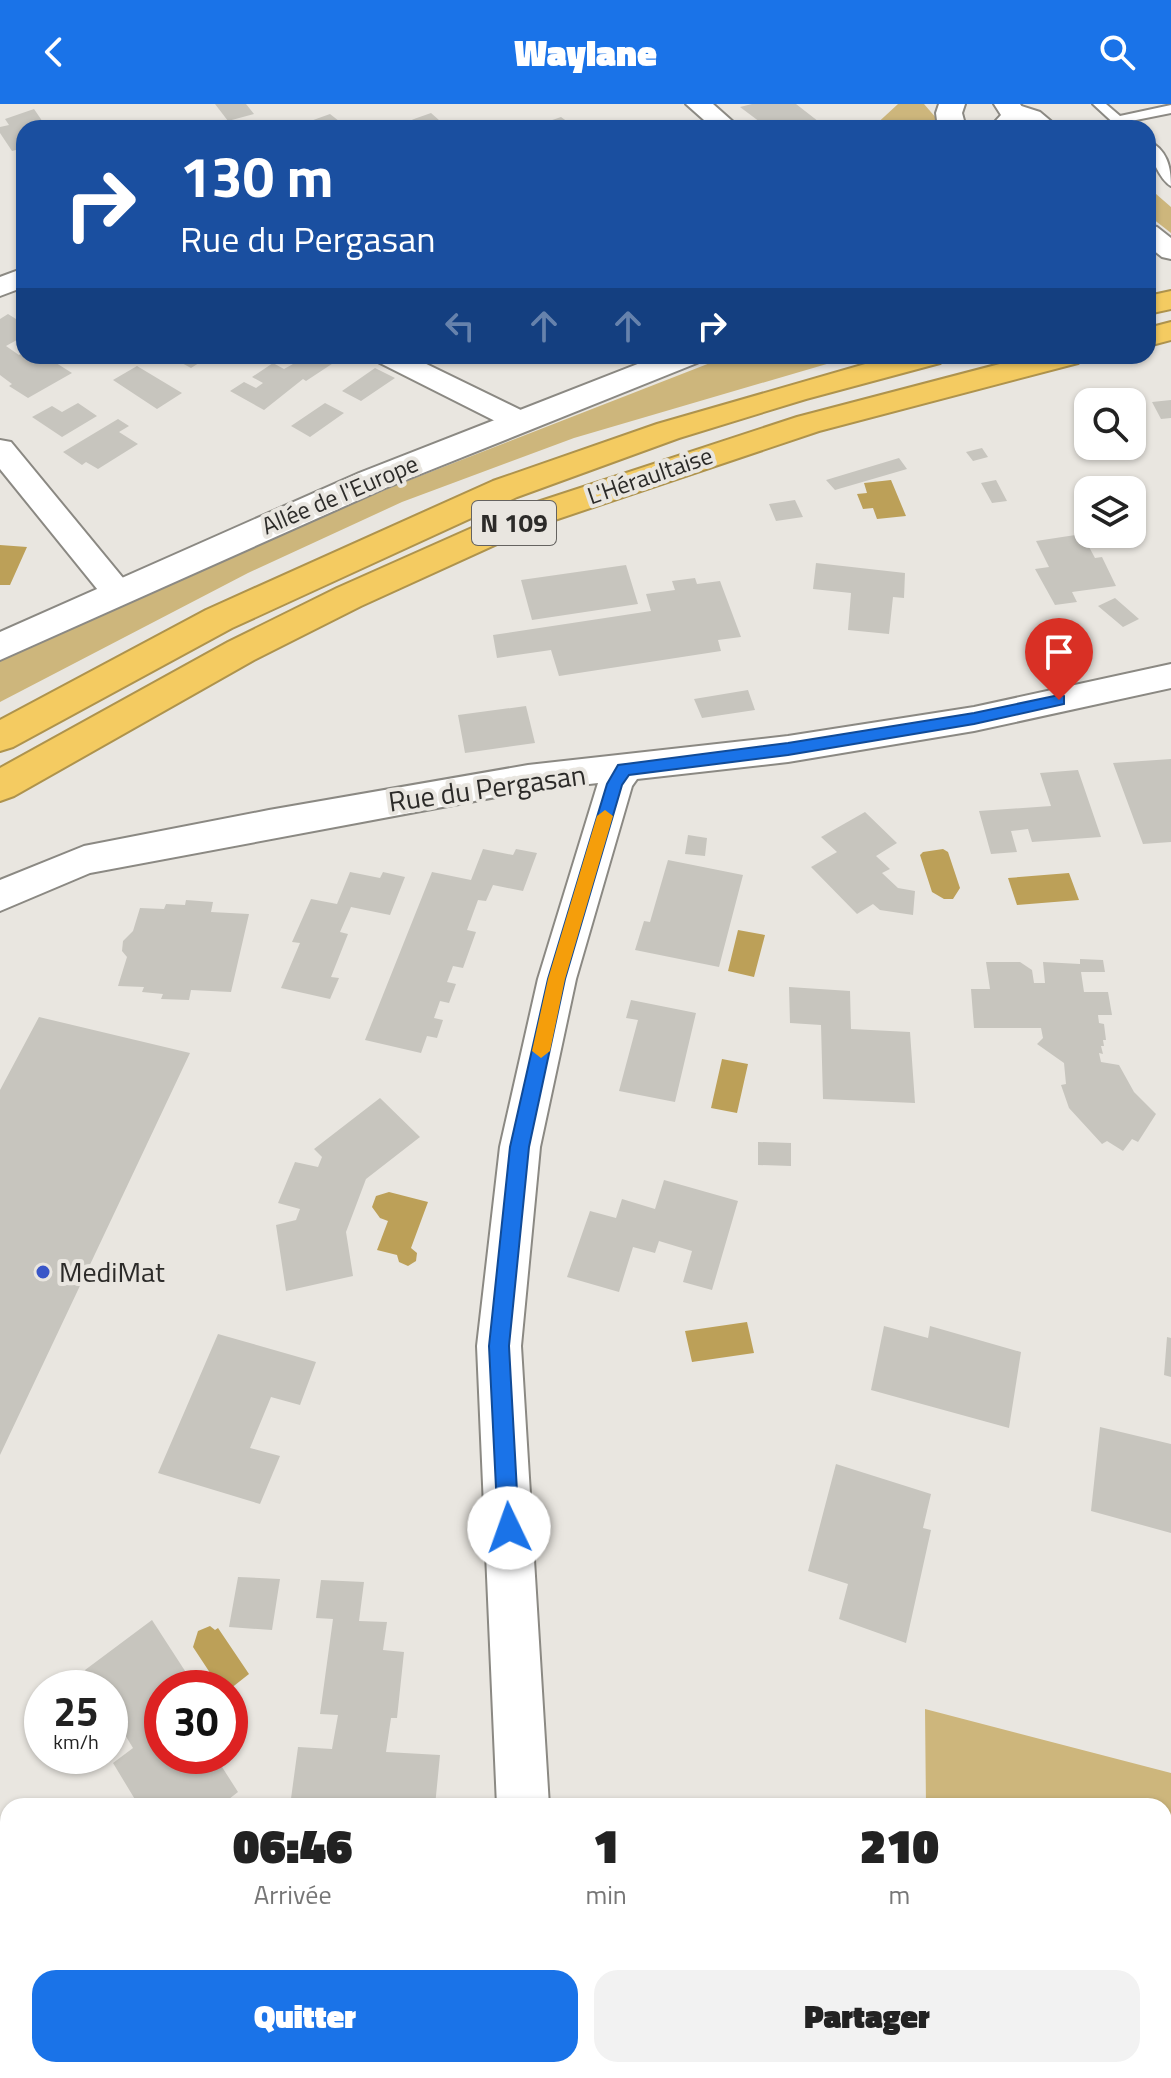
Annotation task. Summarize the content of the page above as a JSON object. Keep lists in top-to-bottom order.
{
  "streets": {
    "highway": ["L'Héraultaise", "N 109"],
    "street": ["Allée de l'Europe", "Rue du Pergasan"]
  },
  "places": ["MediMat"],
  "page": {
    "header": "Waylane",
    "turn": ["130 m", "Rue du Pergasan"],
    "speed": "25 km/h",
    "limit": "30",
    "eta": [
      "06:46",
      "Arrivée",
      "1",
      "min",
      "210",
      "m"
    ],
    "buttons": ["Quitter", "Partager"]
  }
}
